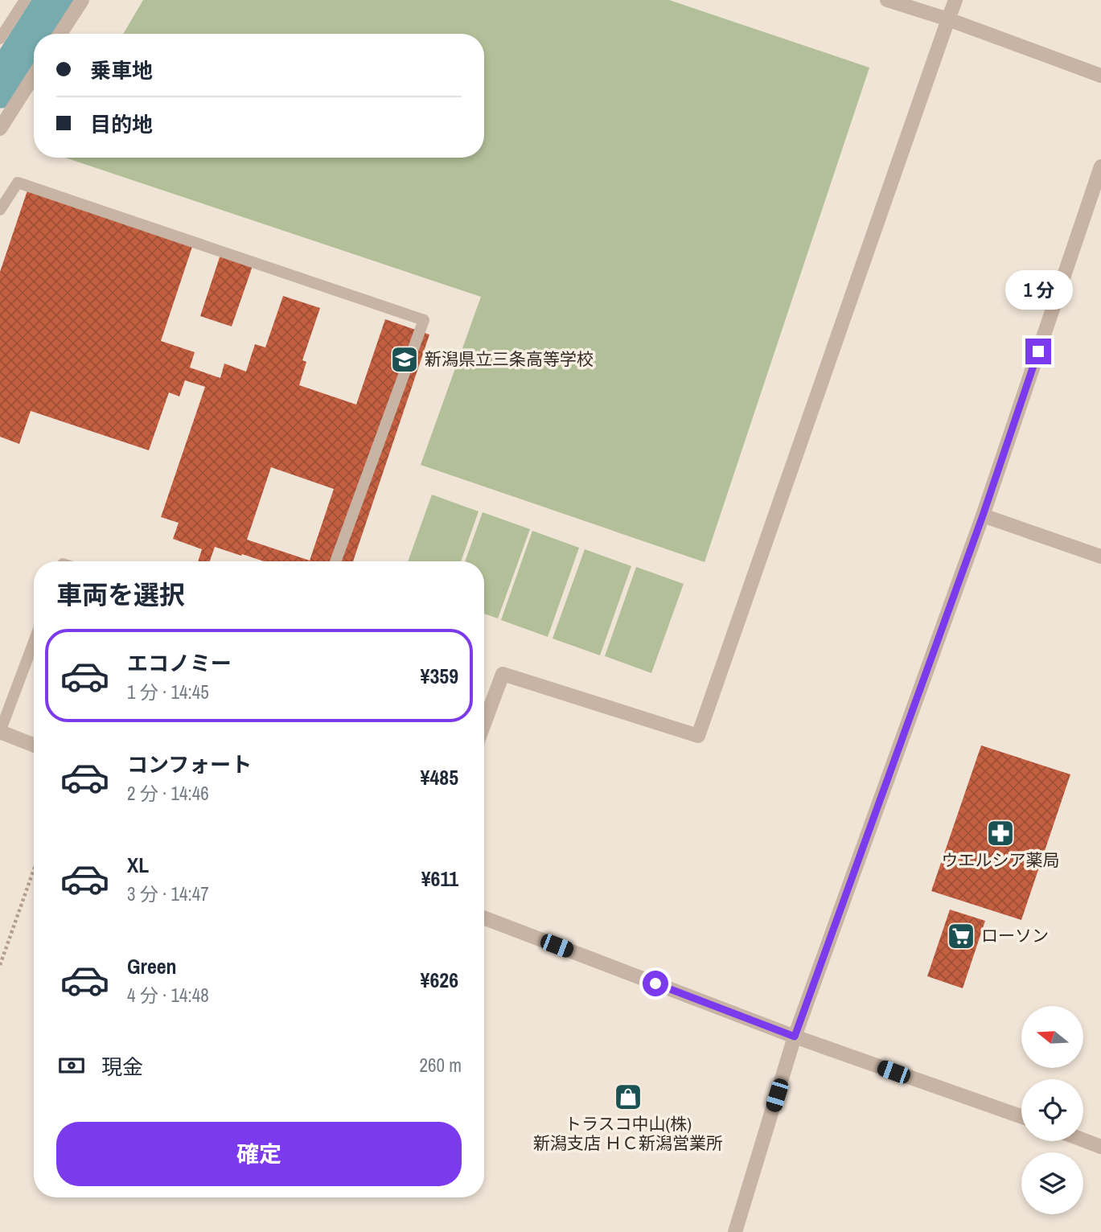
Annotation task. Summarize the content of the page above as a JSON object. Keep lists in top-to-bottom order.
{
  "places": {
    "school or university": ["新潟県立三条高等学校"],
    "pharmacy": ["ウエルシア薬局"],
    "supermarket": ["ローソン"],
    "shop": ["トラスコ中山(株) 新潟支店 ＨＣ新潟営業所"]
  },
  "north": "left",
  "page": {
    "banner": ["乗車地", "目的地"],
    "bubble": "1 分",
    "heading": "車両を選択",
    "list": [
      {
        "name": "エコノミー",
        "note": "1 分 · 14:45",
        "value": "¥359"
      },
      {
        "name": "コンフォート",
        "note": "2 分 · 14:46",
        "value": "¥485"
      },
      {
        "name": "XL",
        "note": "3 分 · 14:47",
        "value": "¥611"
      },
      {
        "name": "Green",
        "note": "4 分 · 14:48",
        "value": "¥626"
      }
    ],
    "pay": ["現金", "260 m"],
    "buttons": "確定"
  }
}
